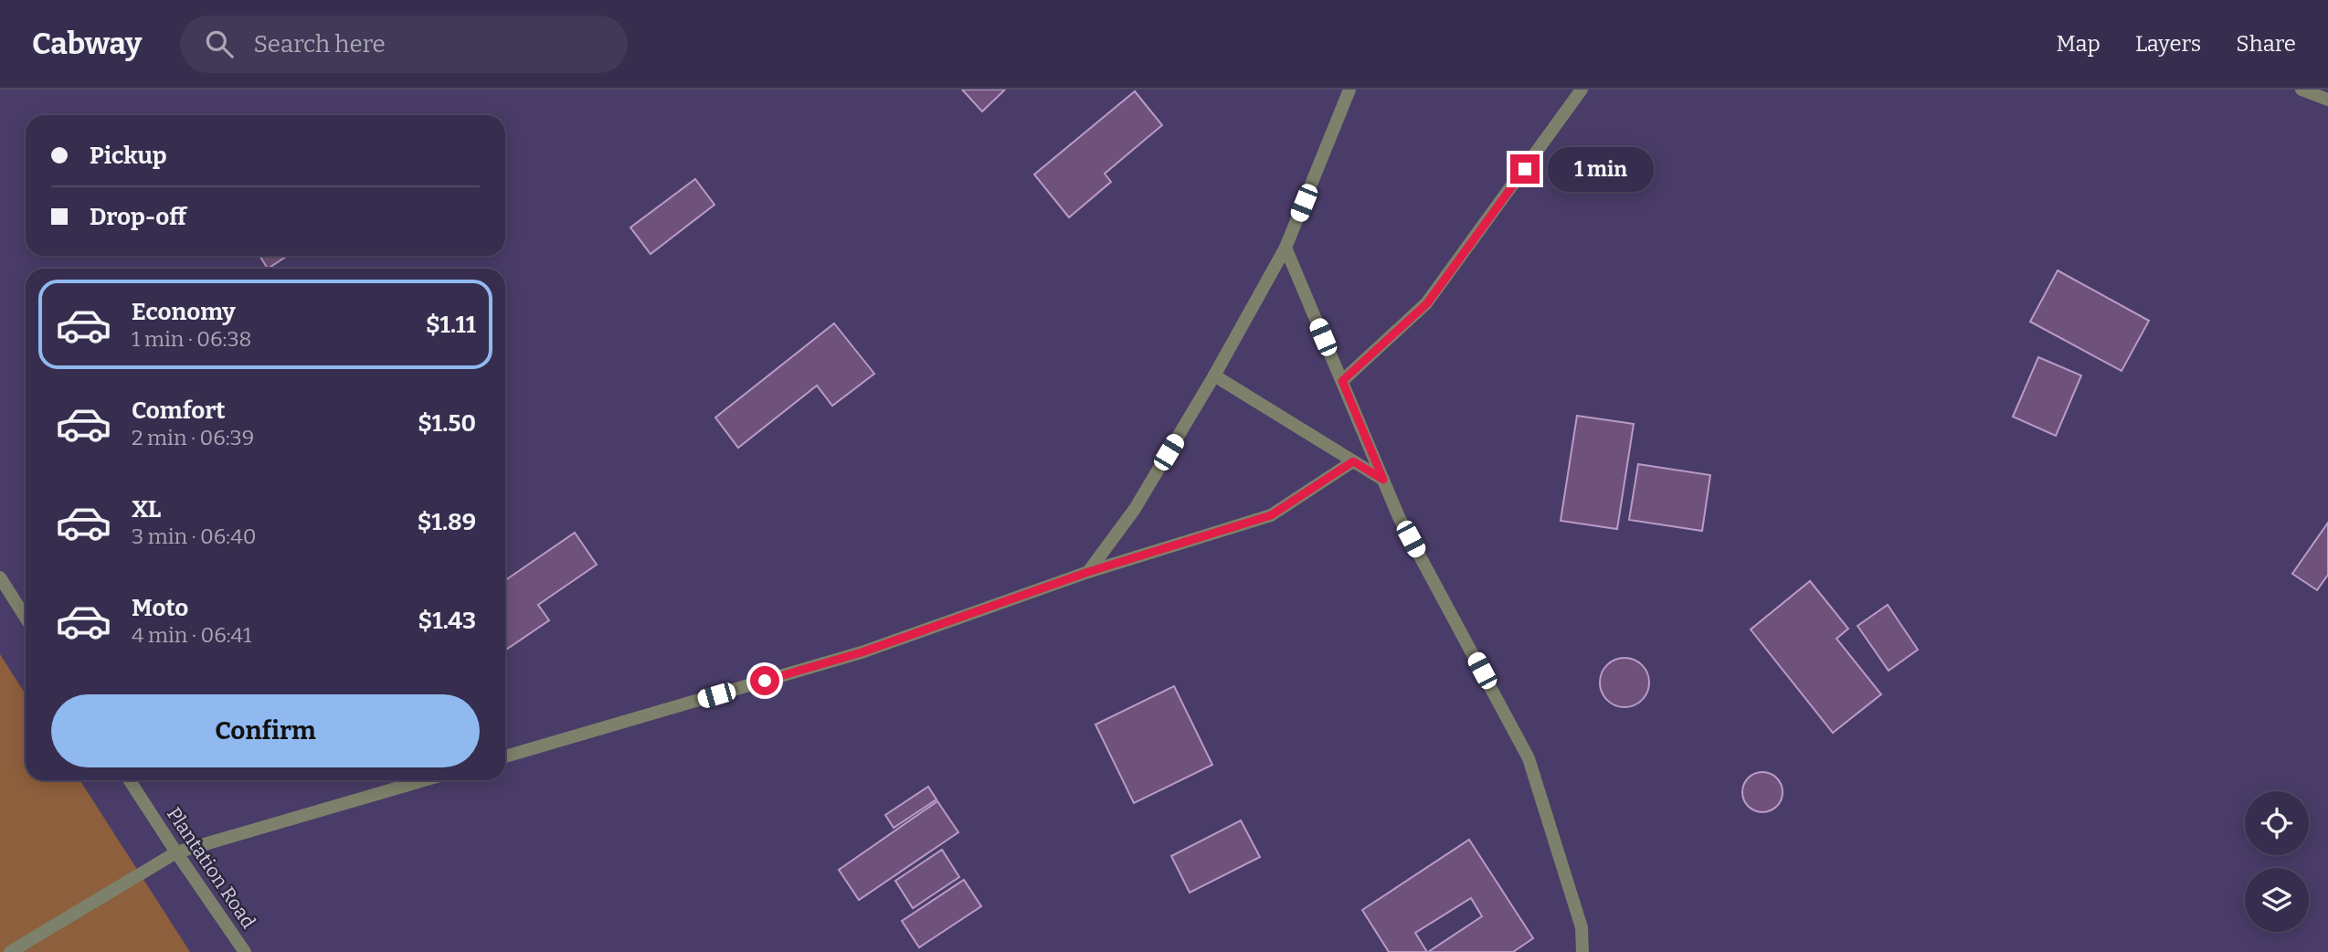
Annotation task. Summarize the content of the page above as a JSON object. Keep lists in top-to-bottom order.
{
  "streets": {
    "street": ["Plantation Road"]
  },
  "page": {
    "header": "Cabway",
    "search": "Search here",
    "nav": ["Map", "Layers", "Share"],
    "banner": ["Pickup", "Drop-off"],
    "bubble": "1 min",
    "list": [
      {
        "name": "Economy",
        "note": "1 min · 06:38",
        "value": "$1.11"
      },
      {
        "name": "Comfort",
        "note": "2 min · 06:39",
        "value": "$1.50"
      },
      {
        "name": "XL",
        "note": "3 min · 06:40",
        "value": "$1.89"
      },
      {
        "name": "Moto",
        "note": "4 min · 06:41",
        "value": "$1.43"
      }
    ],
    "buttons": "Confirm"
  }
}
